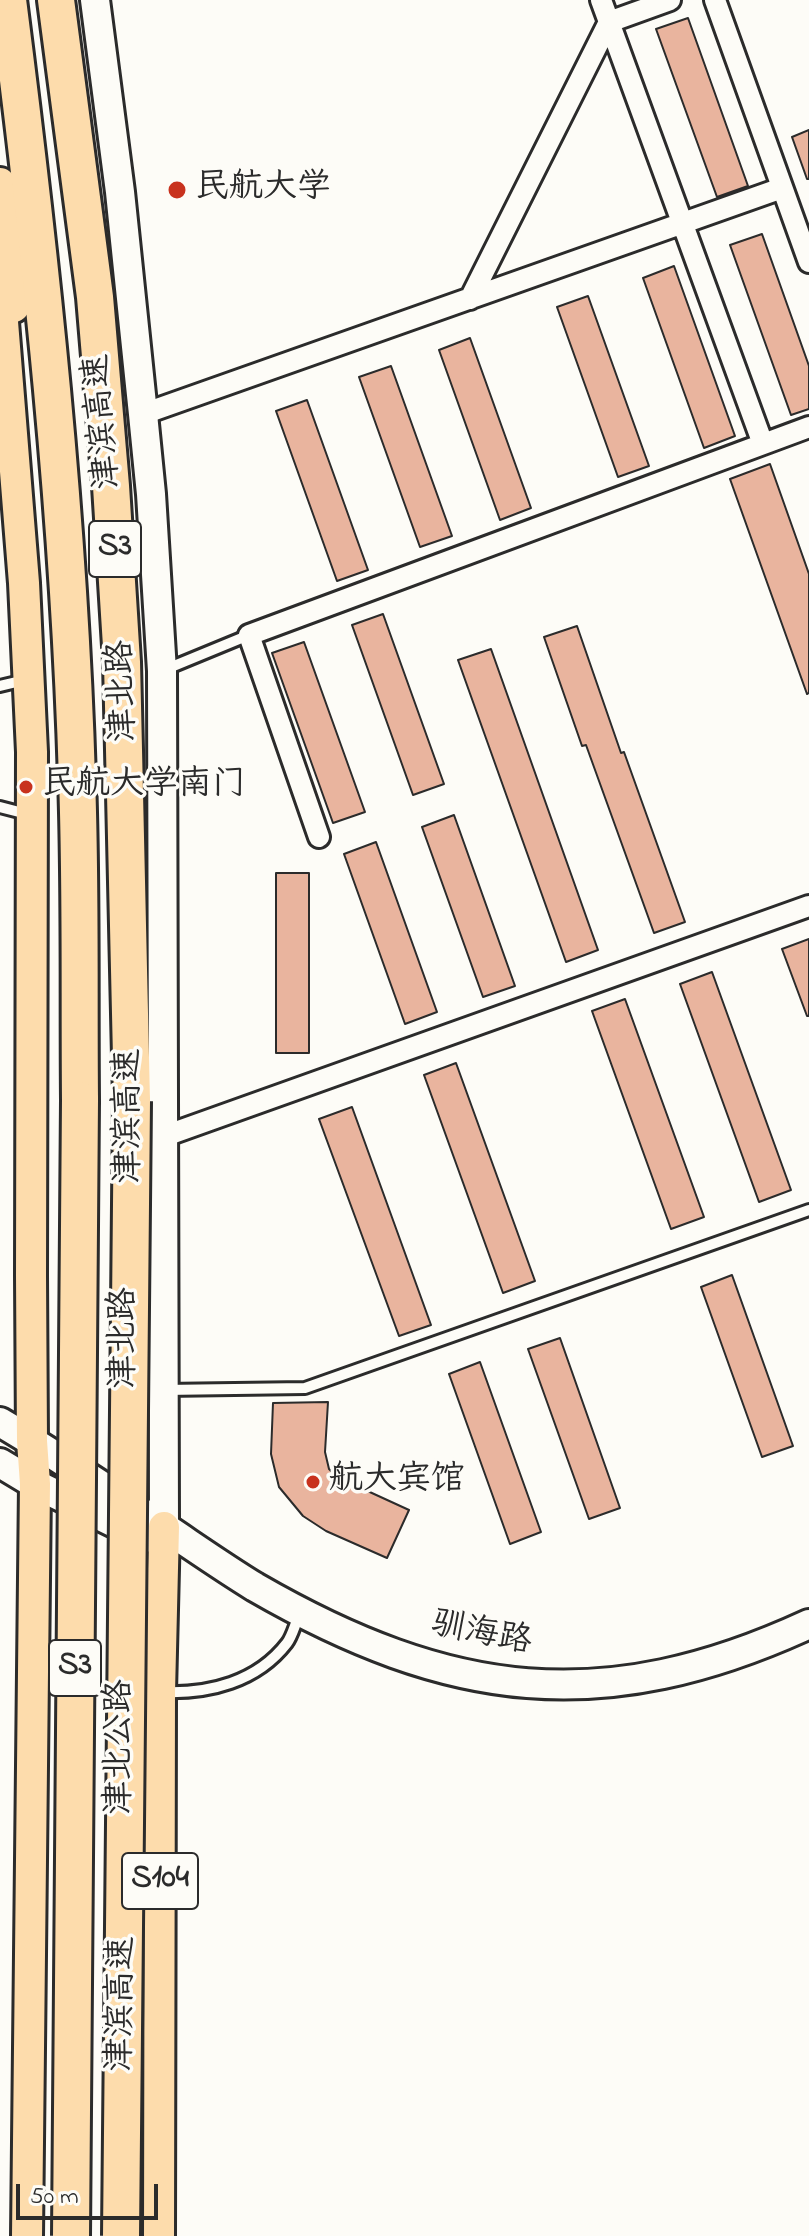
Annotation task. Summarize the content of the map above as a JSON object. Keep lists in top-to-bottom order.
{
  "streets": {
    "highway": ["津滨高速", "S3"],
    "main road": [
      "津北路",
      "驯海路",
      "津北公路",
      "S104"
    ]
  },
  "crossings": [
    ["津北路", "驯海路"],
    ["津北路", "津北公路"],
    ["驯海路", "津北公路"]
  ],
  "places": ["民航大学", "民航大学南门", "航大宾馆"],
  "scale_bar": "50 m"
}
